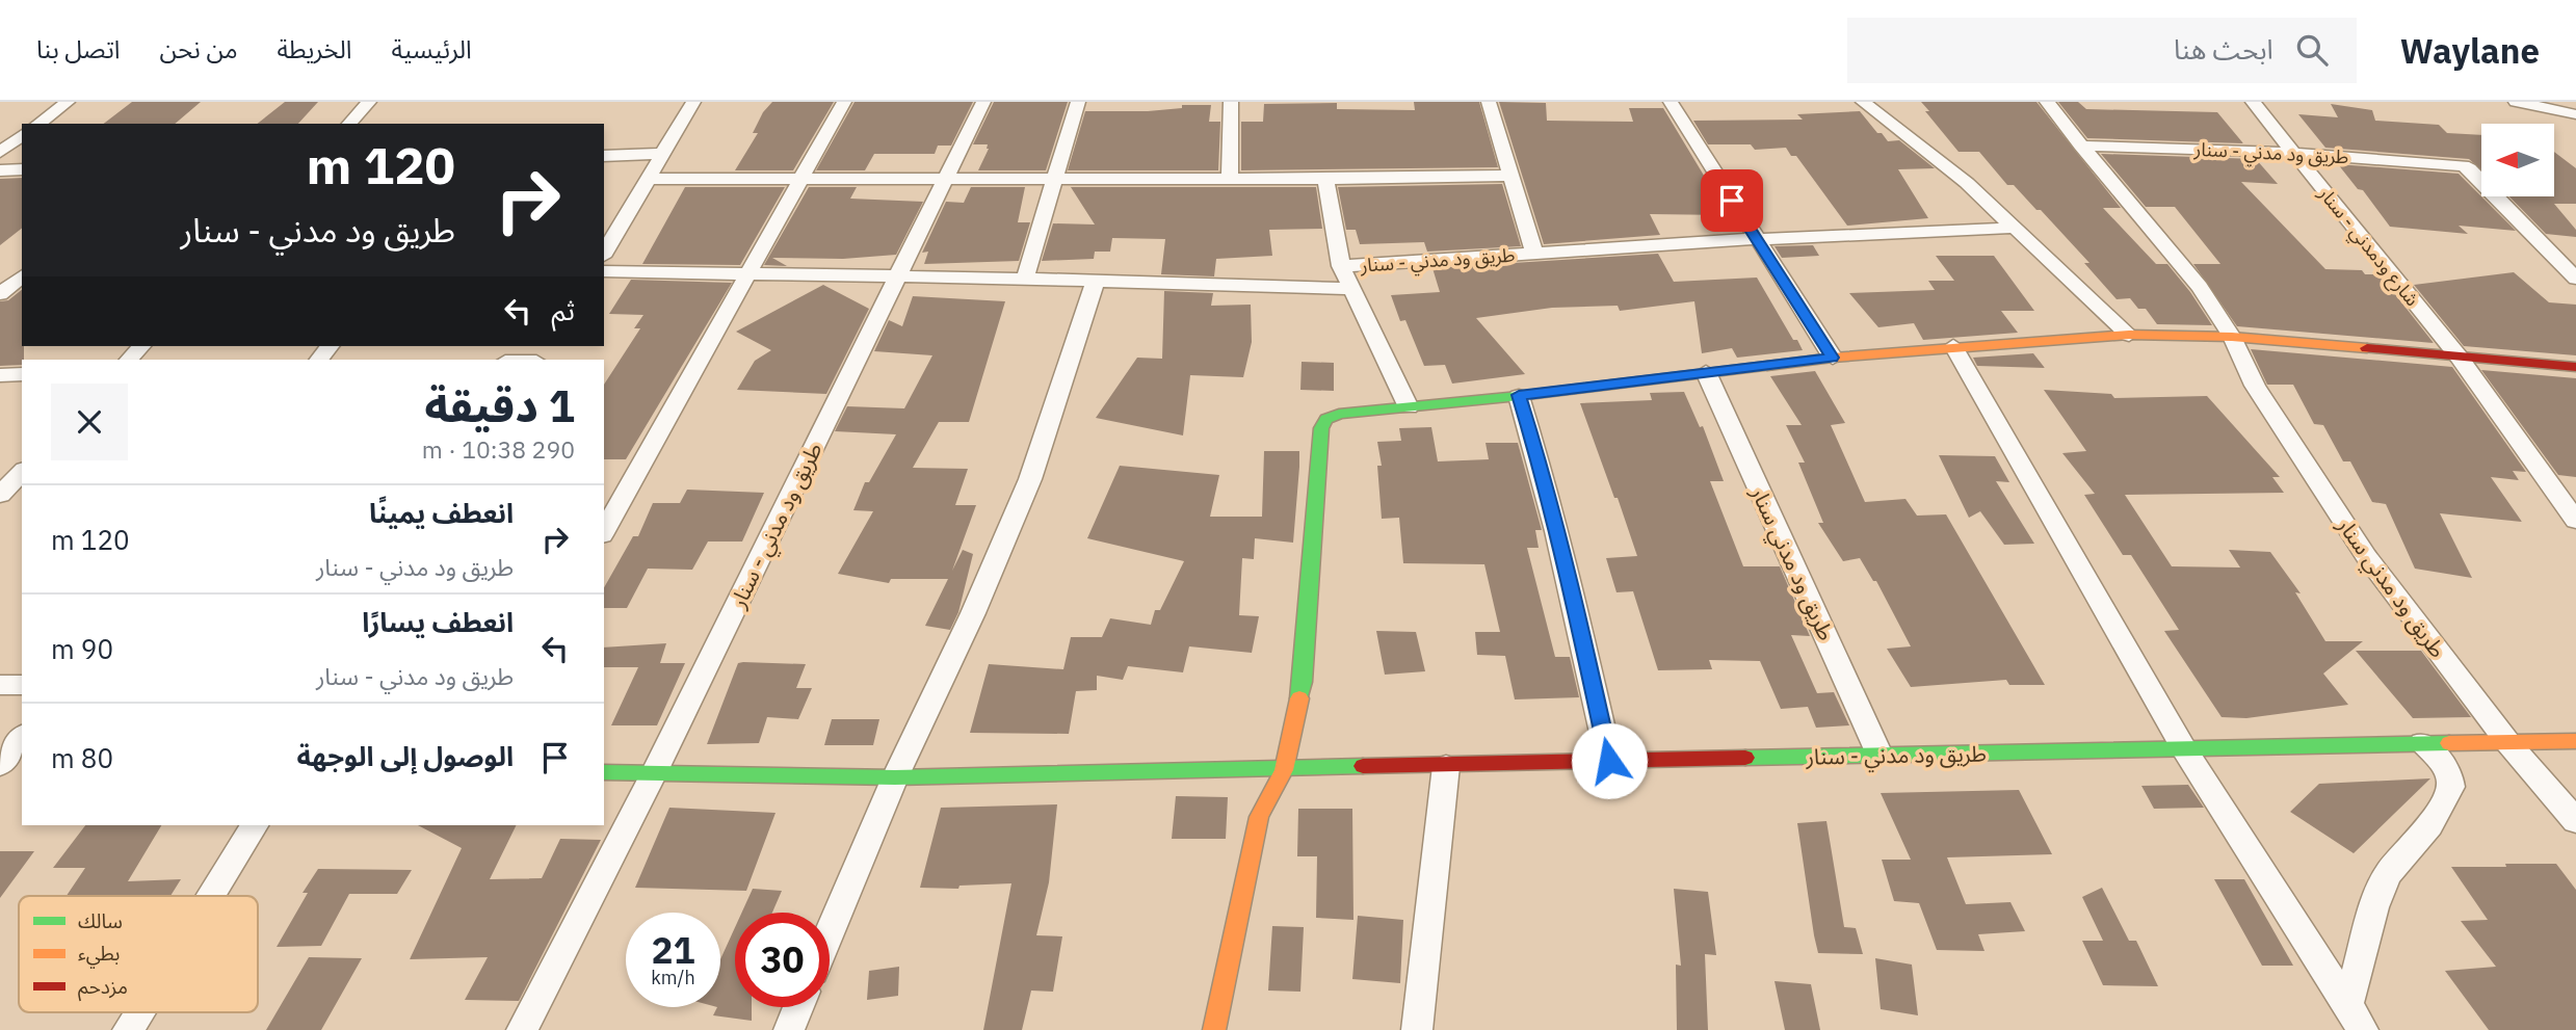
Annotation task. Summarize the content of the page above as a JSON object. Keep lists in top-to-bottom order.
{
  "streets": {
    "street": ["طريق ود مدني - سنار", "شارع ودمدني - سنار", "طريق ود مدني سنار"]
  },
  "crossings": [
    ["طريق ود مدني - سنار", "شارع ودمدني - سنار"],
    ["طريق ود مدني - سنار", "طريق ود مدني سنار"]
  ],
  "legend": ["سالك", "بطيء", "مزدحم"],
  "north": "left",
  "page": {
    "header": "Waylane",
    "search": "ابحث هنا",
    "nav": [
      "الرئيسية",
      "الخريطة",
      "من نحن",
      "اتصل بنا"
    ],
    "turn": ["120 m", "طريق ود مدني - سنار"],
    "then": "ثم",
    "heading": ["1 دقيقة", "290 m · 10:38"],
    "list": [
      {
        "name": "انعطف يمينًا",
        "note": "طريق ود مدني - سنار",
        "value": "120 m"
      },
      {
        "name": "انعطف يسارًا",
        "note": "طريق ود مدني - سنار",
        "value": "90 m"
      },
      {
        "name": "الوصول إلى الوجهة",
        "value": "80 m"
      }
    ],
    "speed": "21 km/h",
    "limit": "30"
  }
}
